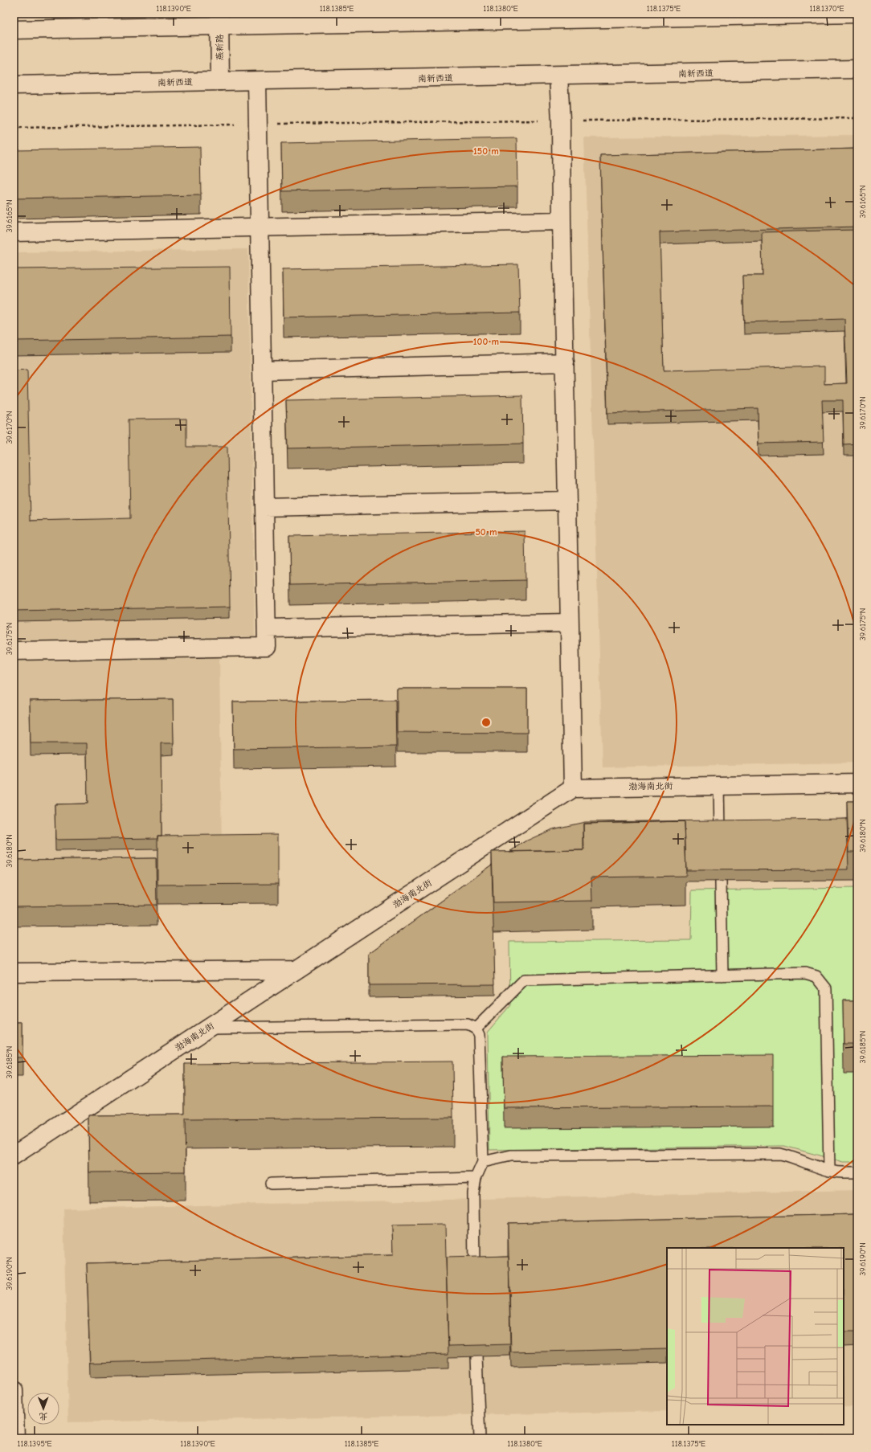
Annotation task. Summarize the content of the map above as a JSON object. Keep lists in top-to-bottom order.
{
  "streets": {
    "street": ["燕新路", "南新西道", "渤海南北街"]
  },
  "crossings": [
    ["燕新路", "南新西道"]
  ],
  "north": "bottom",
  "coordinates": [
    "118.1390°E",
    "118.1385°E",
    "118.1380°E",
    "118.1375°E",
    "118.1370°E",
    "39.6165°N",
    "39.6170°N",
    "39.6175°N",
    "39.6180°N",
    "39.6185°N",
    "39.6190°N",
    "118.1395°E"
  ],
  "rings": ["150 m", "100 m", "50 m"]
}
